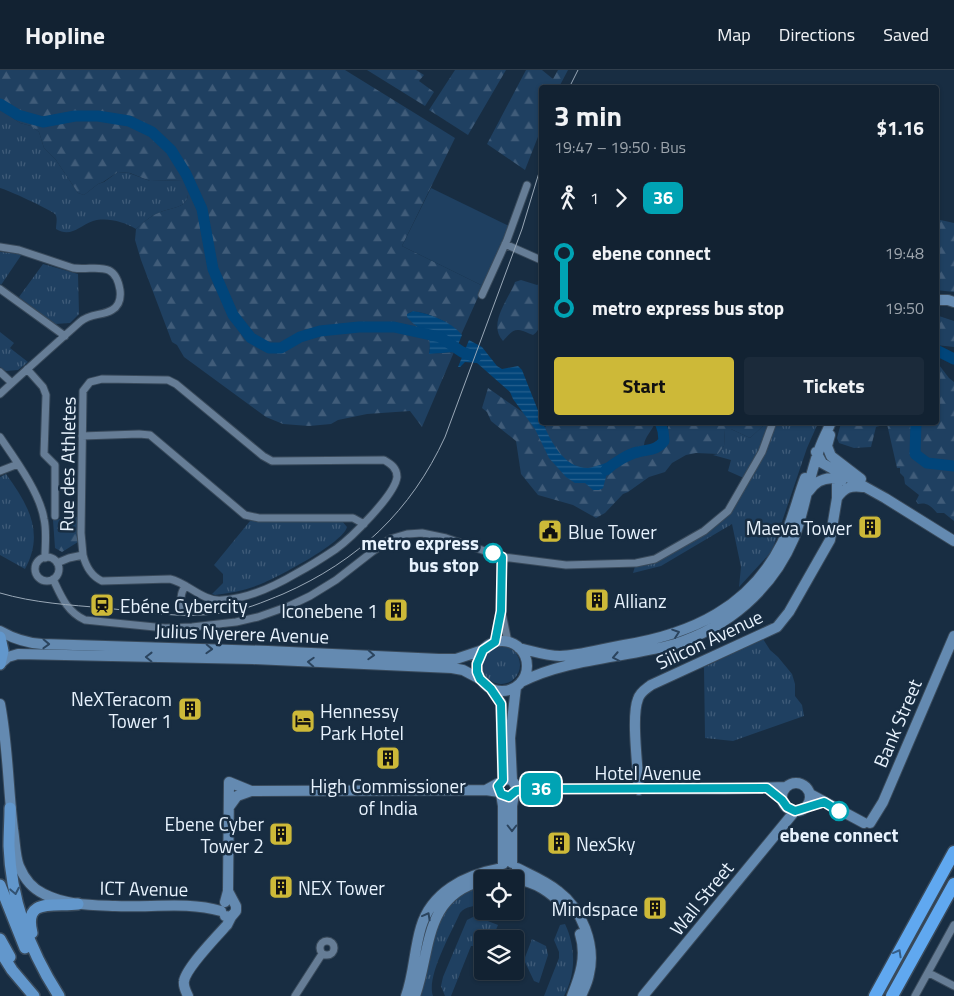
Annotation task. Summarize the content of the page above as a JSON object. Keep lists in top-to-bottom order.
{
  "streets": {
    "main road": ["Julius Nyerere Avenue"],
    "street": [
      "Rue des Athletes",
      "Silicon Avenue",
      "Bank Street",
      "Hotel Avenue",
      "ICT Avenue",
      "Wall Street"
    ]
  },
  "crossings": [
    ["Silicon Avenue", "Hotel Avenue"],
    ["Hotel Avenue", "Wall Street"]
  ],
  "places": {
    "building": [
      "Maeva Tower",
      "Allianz",
      "Iconebene 1",
      "NeXTeracom Tower 1",
      "High Commissioner of India",
      "Ebene Cyber Tower 2",
      "NexSky",
      "NEX Tower",
      "Mindspace"
    ],
    "public building": ["Blue Tower"],
    "other": ["metro express bus stop", "ebene connect"],
    "station": ["Ebéne Cybercity"],
    "hotel": ["Hennessy Park Hotel"]
  },
  "lines": ["bus line 36"],
  "page": {
    "header": "Hopline",
    "nav": ["Map", "Directions", "Saved"],
    "on_map": "36",
    "heading": ["3 min", "19:47 – 19:50 · Bus", "$1.16"],
    "legs": ["1", "36"],
    "list": [
      {
        "name": "ebene connect",
        "value": "19:48"
      },
      {
        "name": "metro express bus stop",
        "value": "19:50"
      }
    ],
    "buttons": ["Start", "Tickets"]
  }
}
